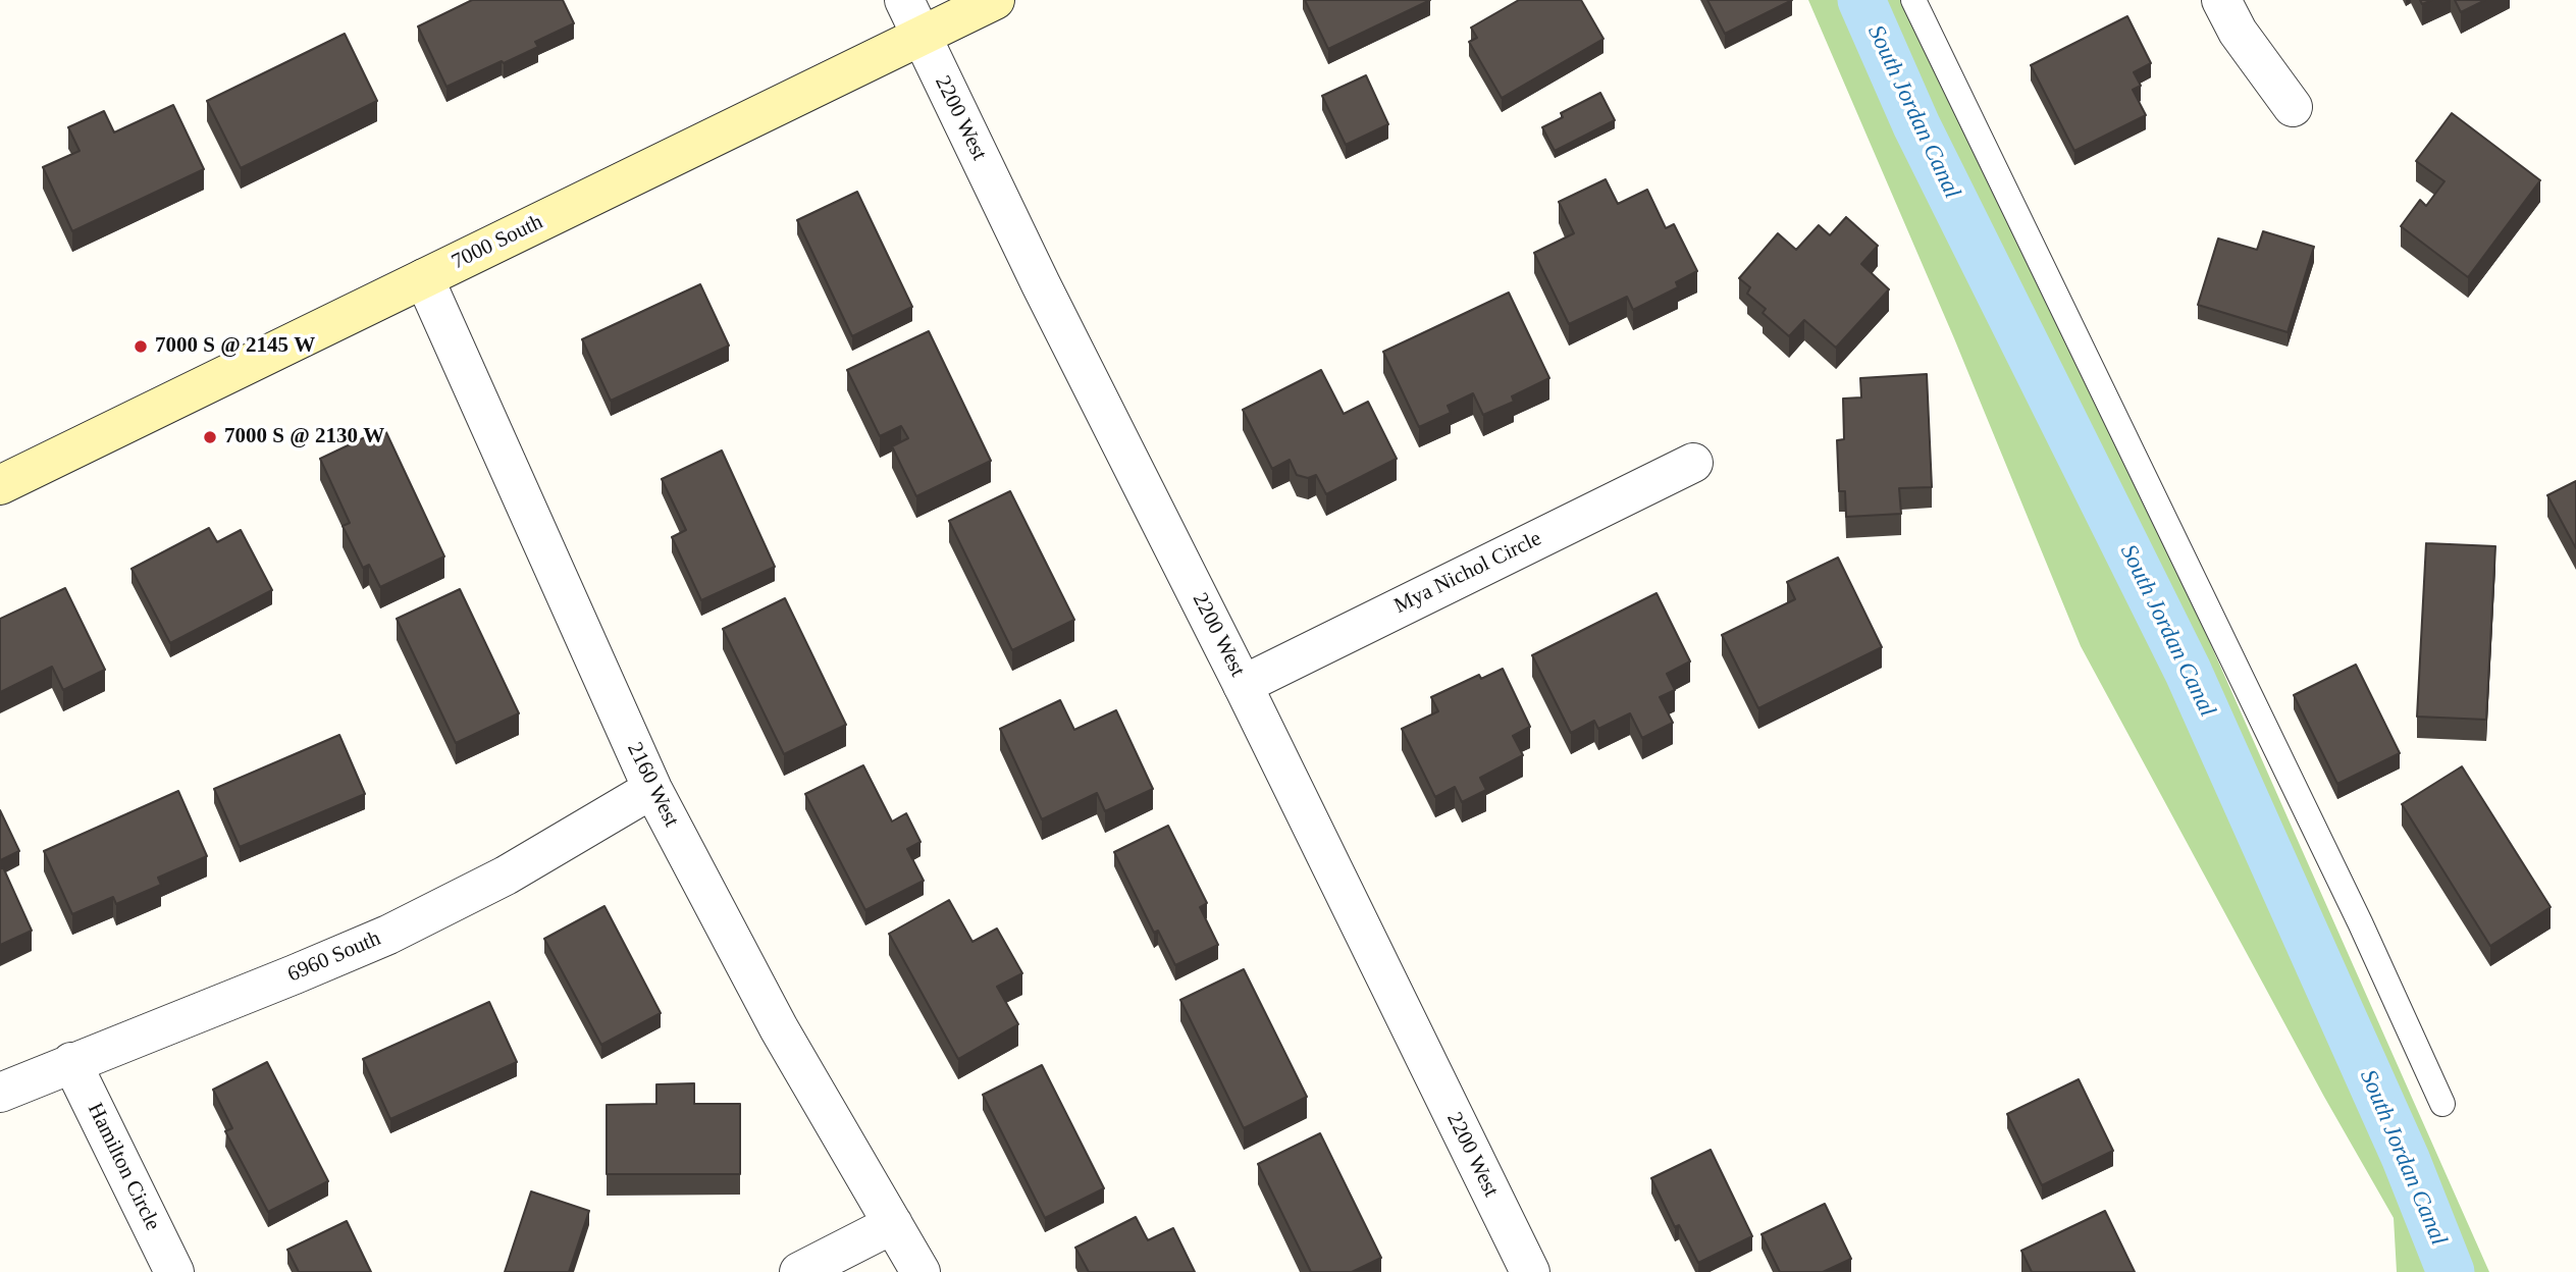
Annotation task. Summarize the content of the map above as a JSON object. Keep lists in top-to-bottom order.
{
  "streets": {
    "main road": ["7000 South"],
    "street": [
      "2200 West",
      "Mya Nichol Circle",
      "2160 West",
      "6960 South",
      "Hamilton Circle"
    ]
  },
  "crossings": [
    ["2200 West", "7000 South"],
    ["2200 West", "Mya Nichol Circle"],
    ["7000 South", "2160 West"],
    ["2160 West", "6960 South"],
    ["6960 South", "Hamilton Circle"]
  ],
  "water": ["South Jordan Canal"],
  "places": ["7000 S @ 2145 W", "7000 S @ 2130 W"]
}
